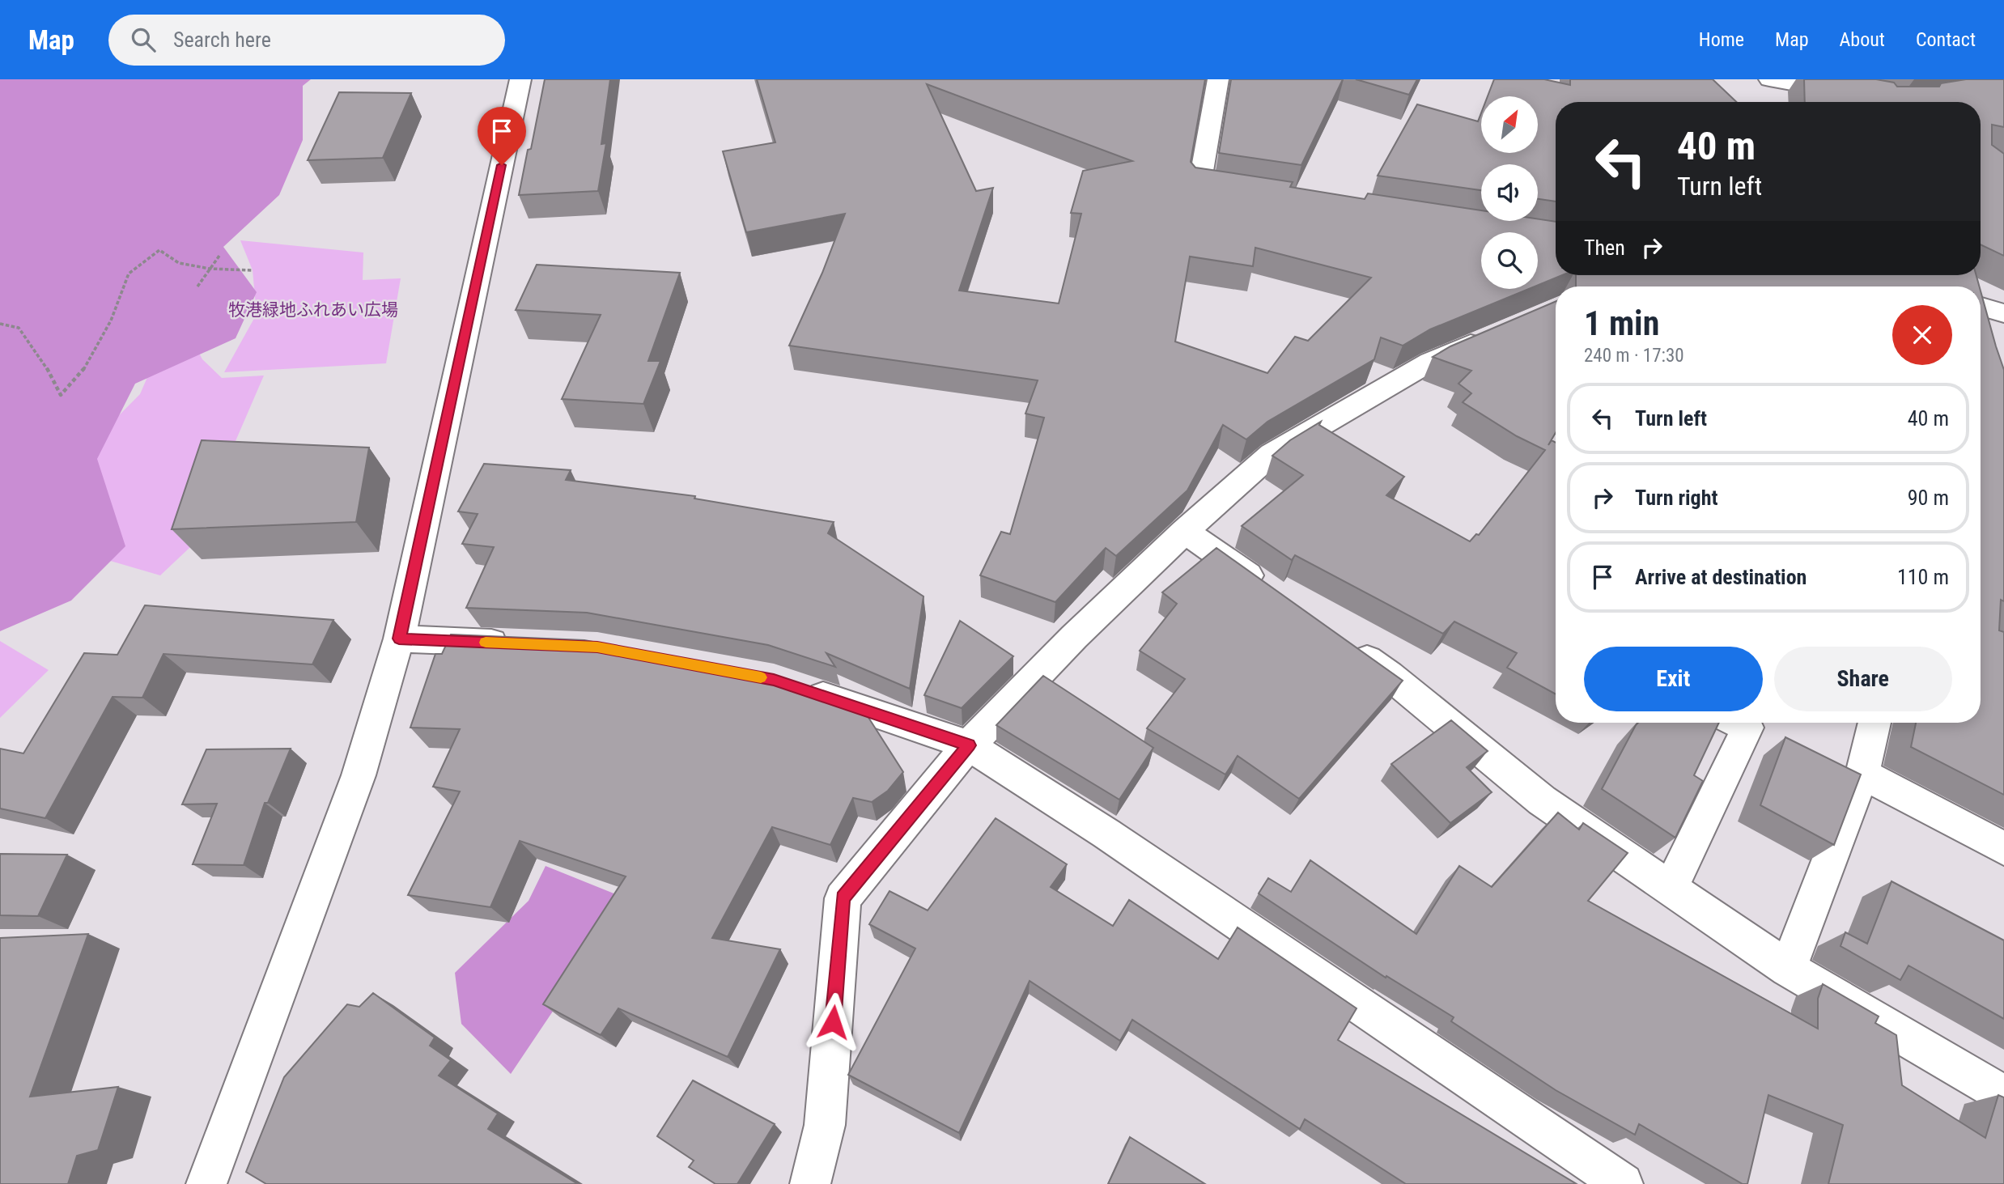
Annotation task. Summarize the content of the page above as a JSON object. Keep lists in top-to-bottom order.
{
  "parks": ["牧港緑地ふれあい広場"],
  "north": "top right",
  "page": {
    "header": "Map",
    "search": "Search here",
    "nav": [
      "Home",
      "Map",
      "About",
      "Contact"
    ],
    "turn": ["40 m", "Turn left"],
    "then": "Then",
    "heading": ["1 min", "240 m · 17:30"],
    "list": [
      {
        "name": "Turn left",
        "value": "40 m"
      },
      {
        "name": "Turn right",
        "value": "90 m"
      },
      {
        "name": "Arrive at destination",
        "value": "110 m"
      }
    ],
    "buttons": ["Exit", "Share"]
  }
}
